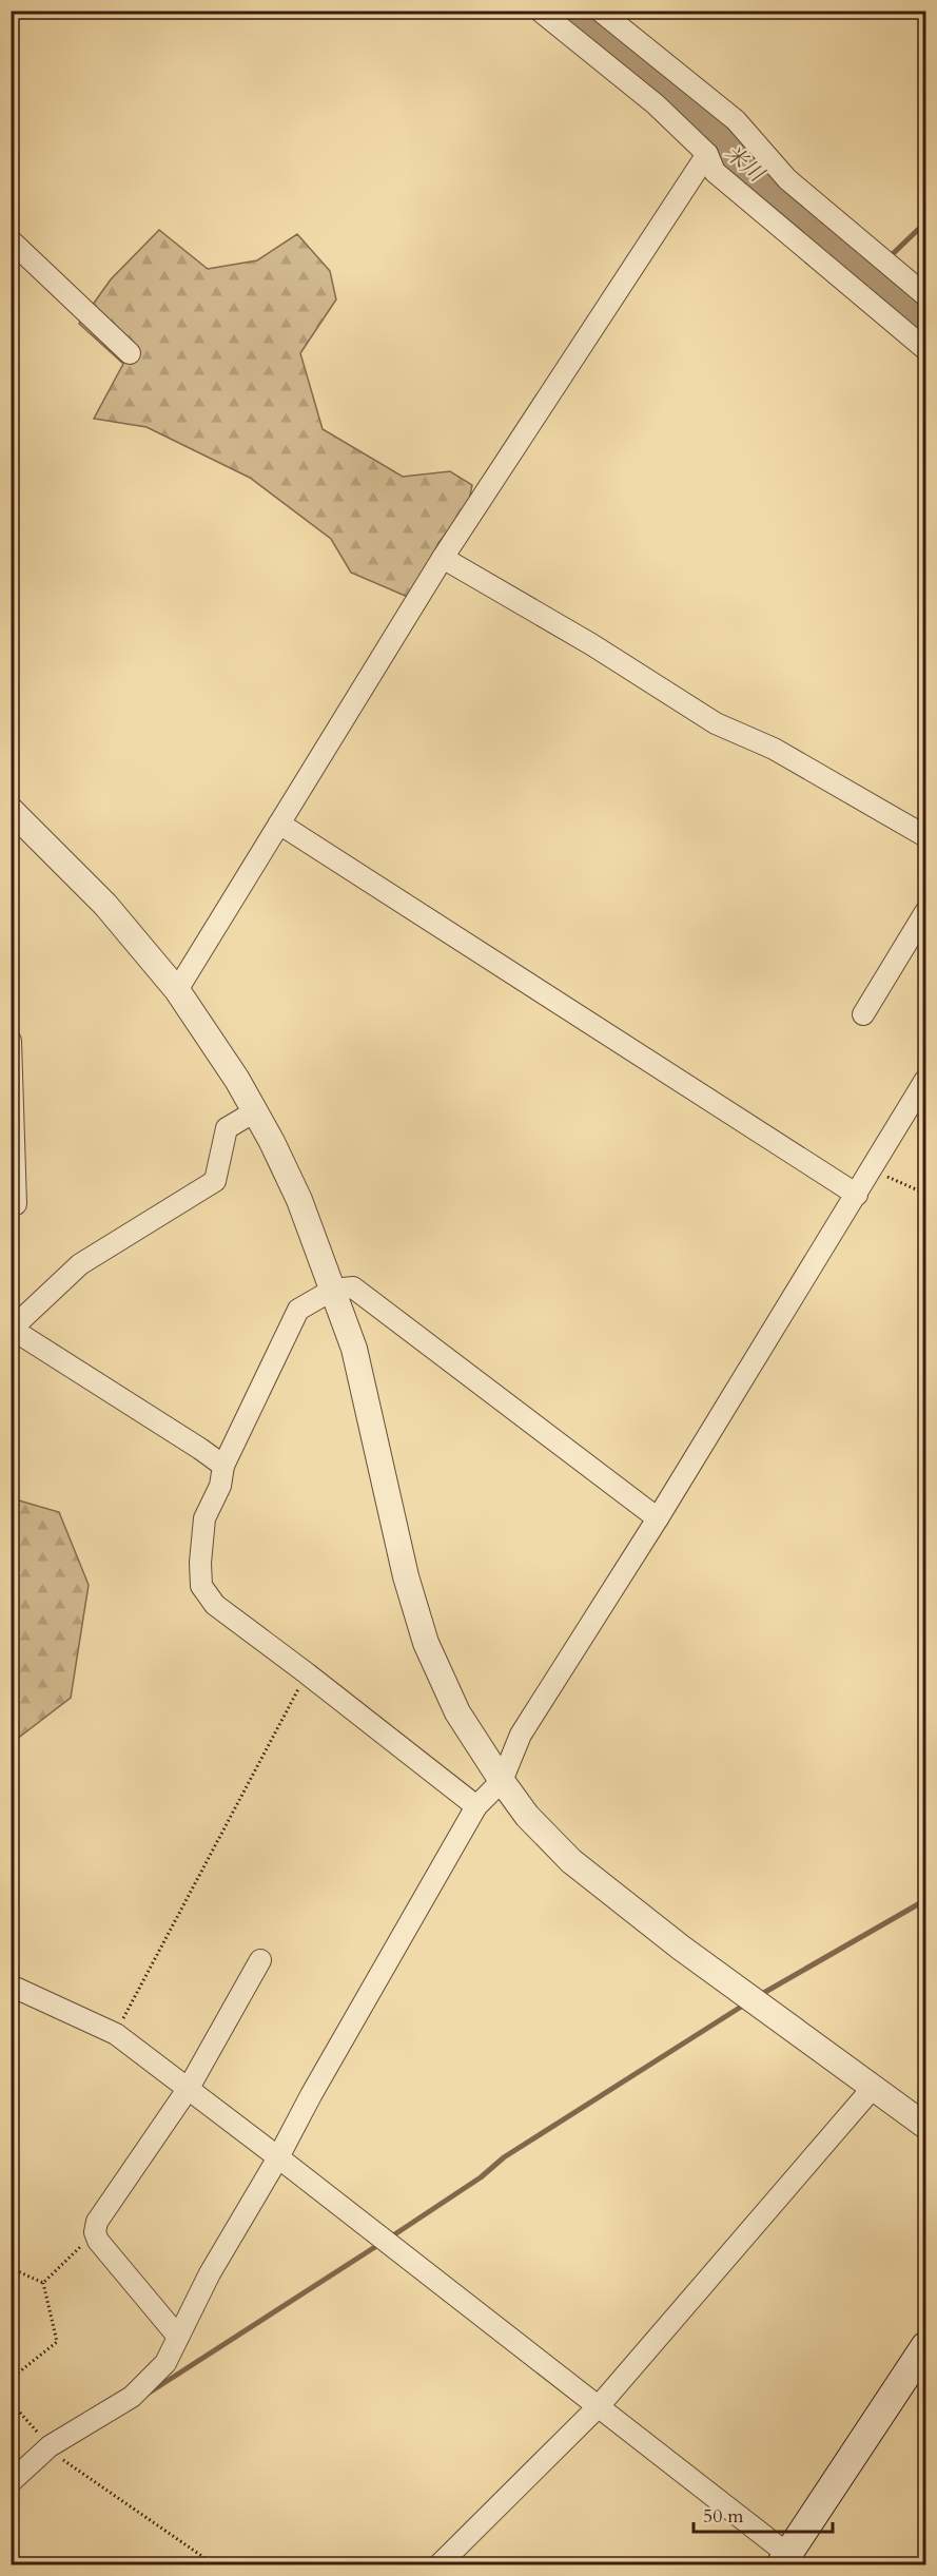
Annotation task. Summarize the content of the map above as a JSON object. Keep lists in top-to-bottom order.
{
  "water": ["米川"],
  "scale_bar": "50 m"
}
